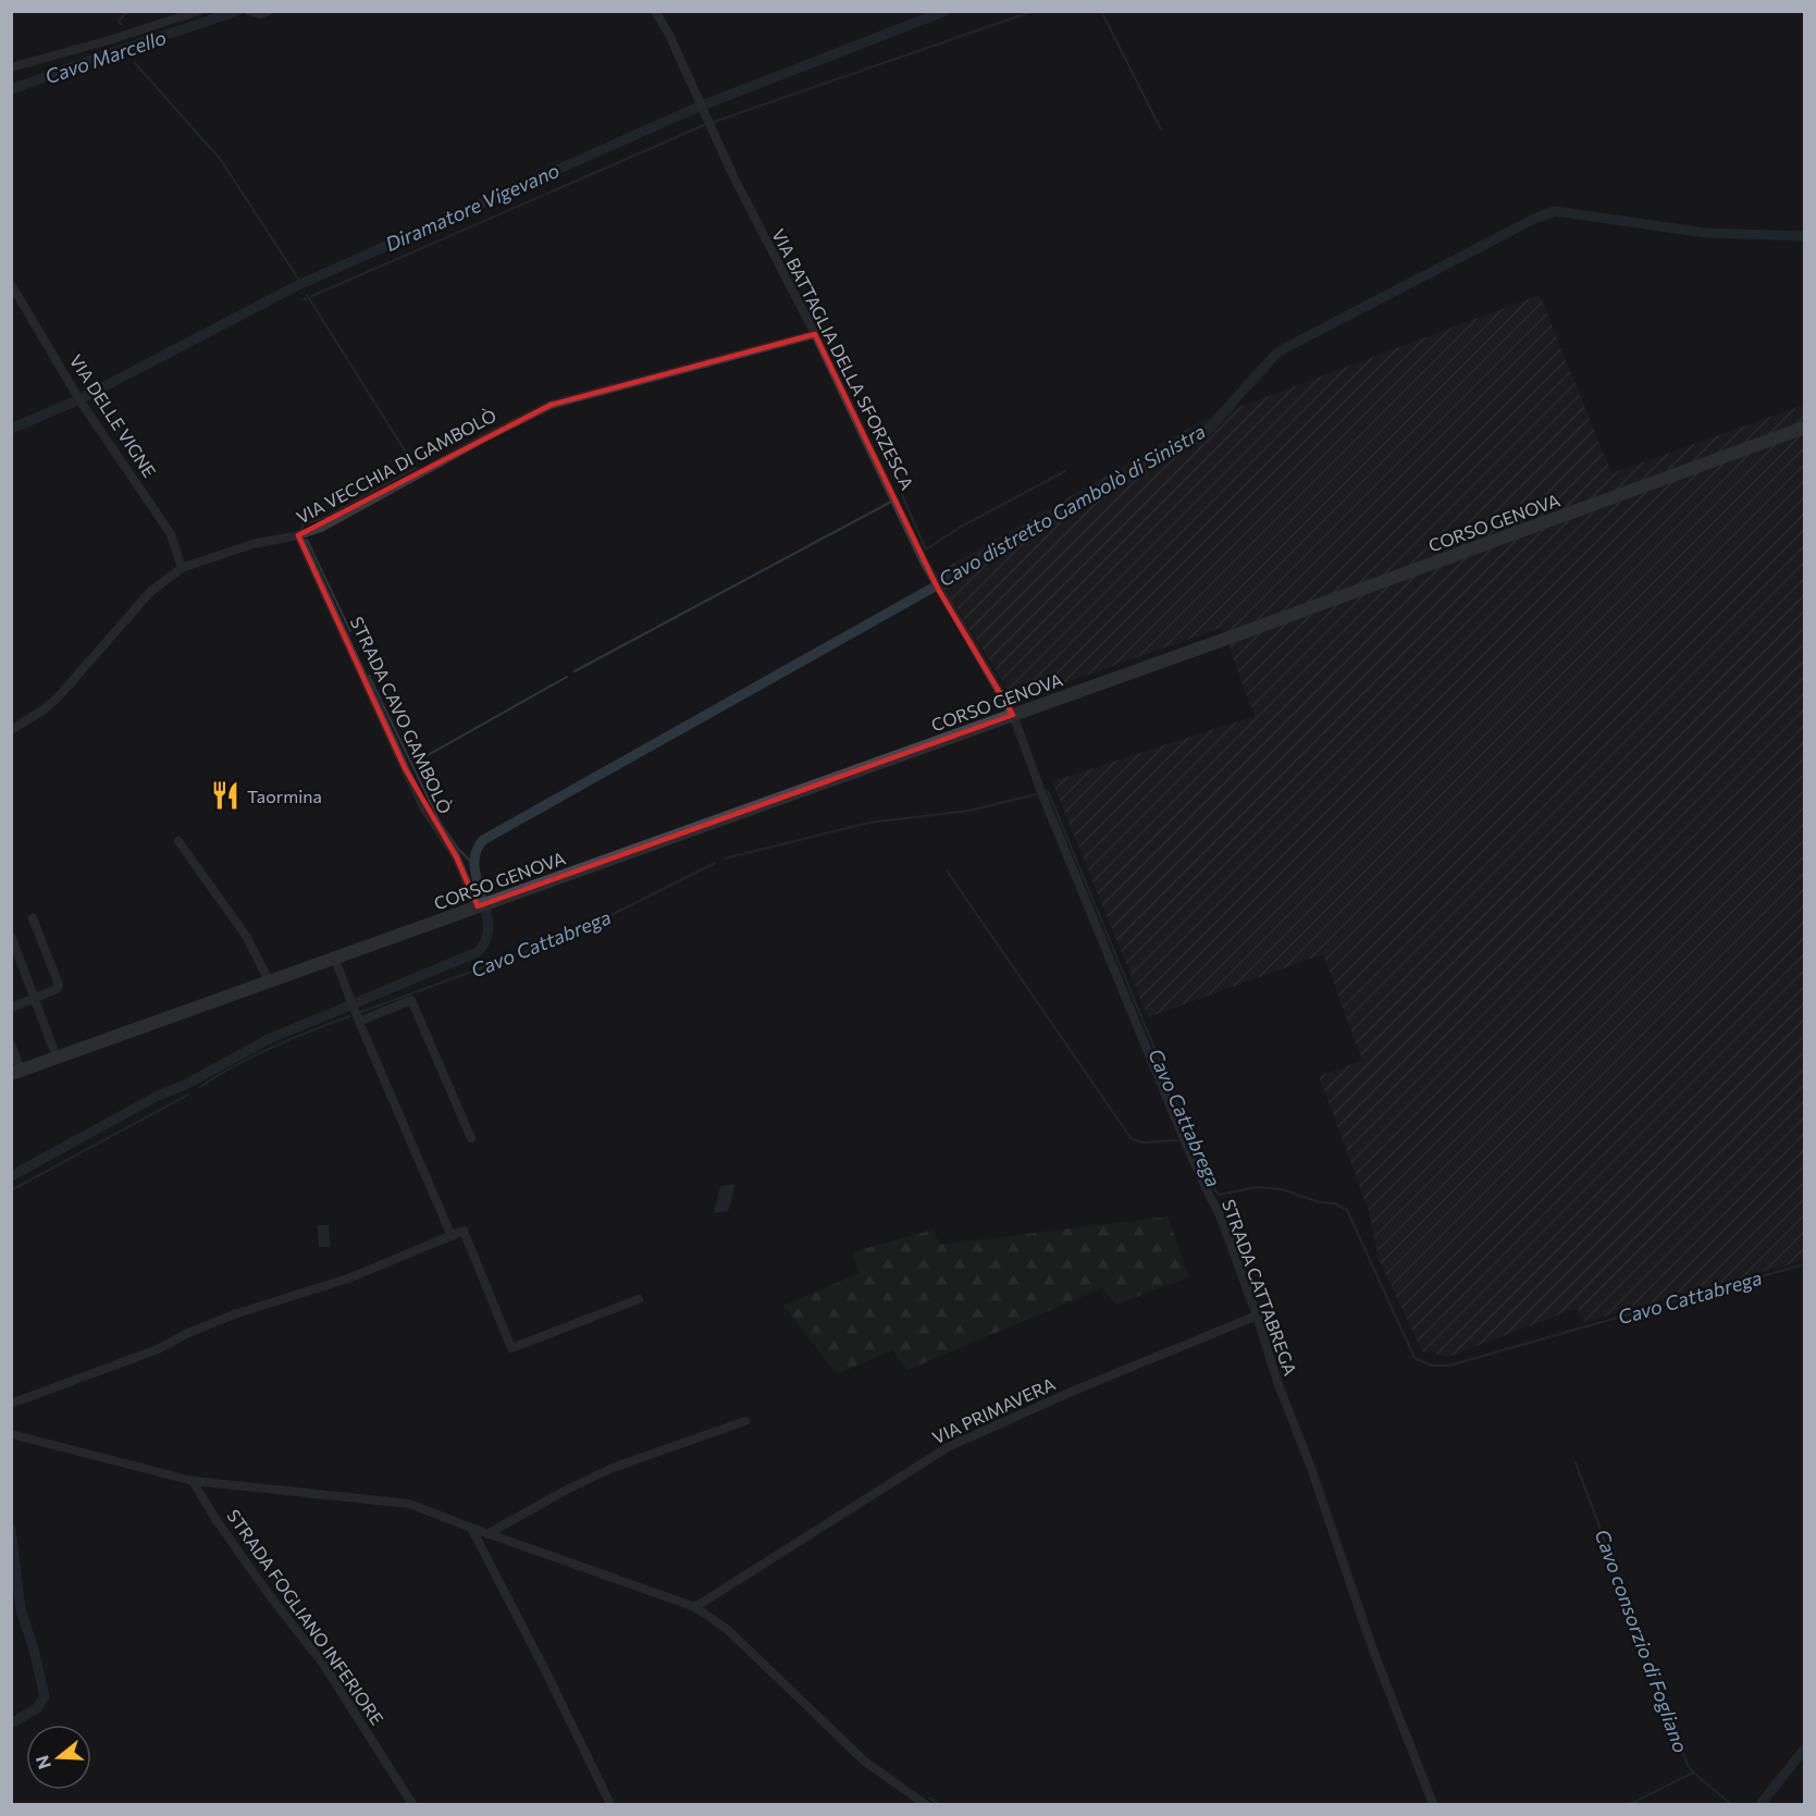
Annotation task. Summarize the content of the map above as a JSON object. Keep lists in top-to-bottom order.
{
  "streets": {
    "main road": ["CORSO GENOVA"],
    "street": [
      "VIA BATTAGLIA DELLA SFORZESCA",
      "VIA DELLE VIGNE",
      "VIA VECCHIA DI GAMBOLÒ",
      "STRADA CAVO GAMBOLÒ",
      "STRADA CATTABREGA",
      "VIA PRIMAVERA",
      "STRADA FOGLIANO INFERIORE"
    ]
  },
  "crossings": [
    ["VIA BATTAGLIA DELLA SFORZESCA", "VIA VECCHIA DI GAMBOLÒ"],
    ["VIA BATTAGLIA DELLA SFORZESCA", "CORSO GENOVA"],
    ["VIA BATTAGLIA DELLA SFORZESCA", "STRADA CATTABREGA"],
    ["VIA DELLE VIGNE", "VIA VECCHIA DI GAMBOLÒ"],
    ["VIA VECCHIA DI GAMBOLÒ", "STRADA CAVO GAMBOLÒ"],
    ["CORSO GENOVA", "STRADA CAVO GAMBOLÒ"],
    ["CORSO GENOVA", "STRADA CATTABREGA"],
    ["STRADA CATTABREGA", "VIA PRIMAVERA"],
    ["VIA PRIMAVERA", "STRADA FOGLIANO INFERIORE"]
  ],
  "water": [
    "Cavo Marcello",
    "Diramatore Vigevano",
    "Cavo distretto Gambolò di Sinistra",
    "Cavo Cattabrega",
    "Cavo consorzio di Fogliano"
  ],
  "places": {
    "restaurant": ["Taormina"]
  },
  "north": "left"
}
